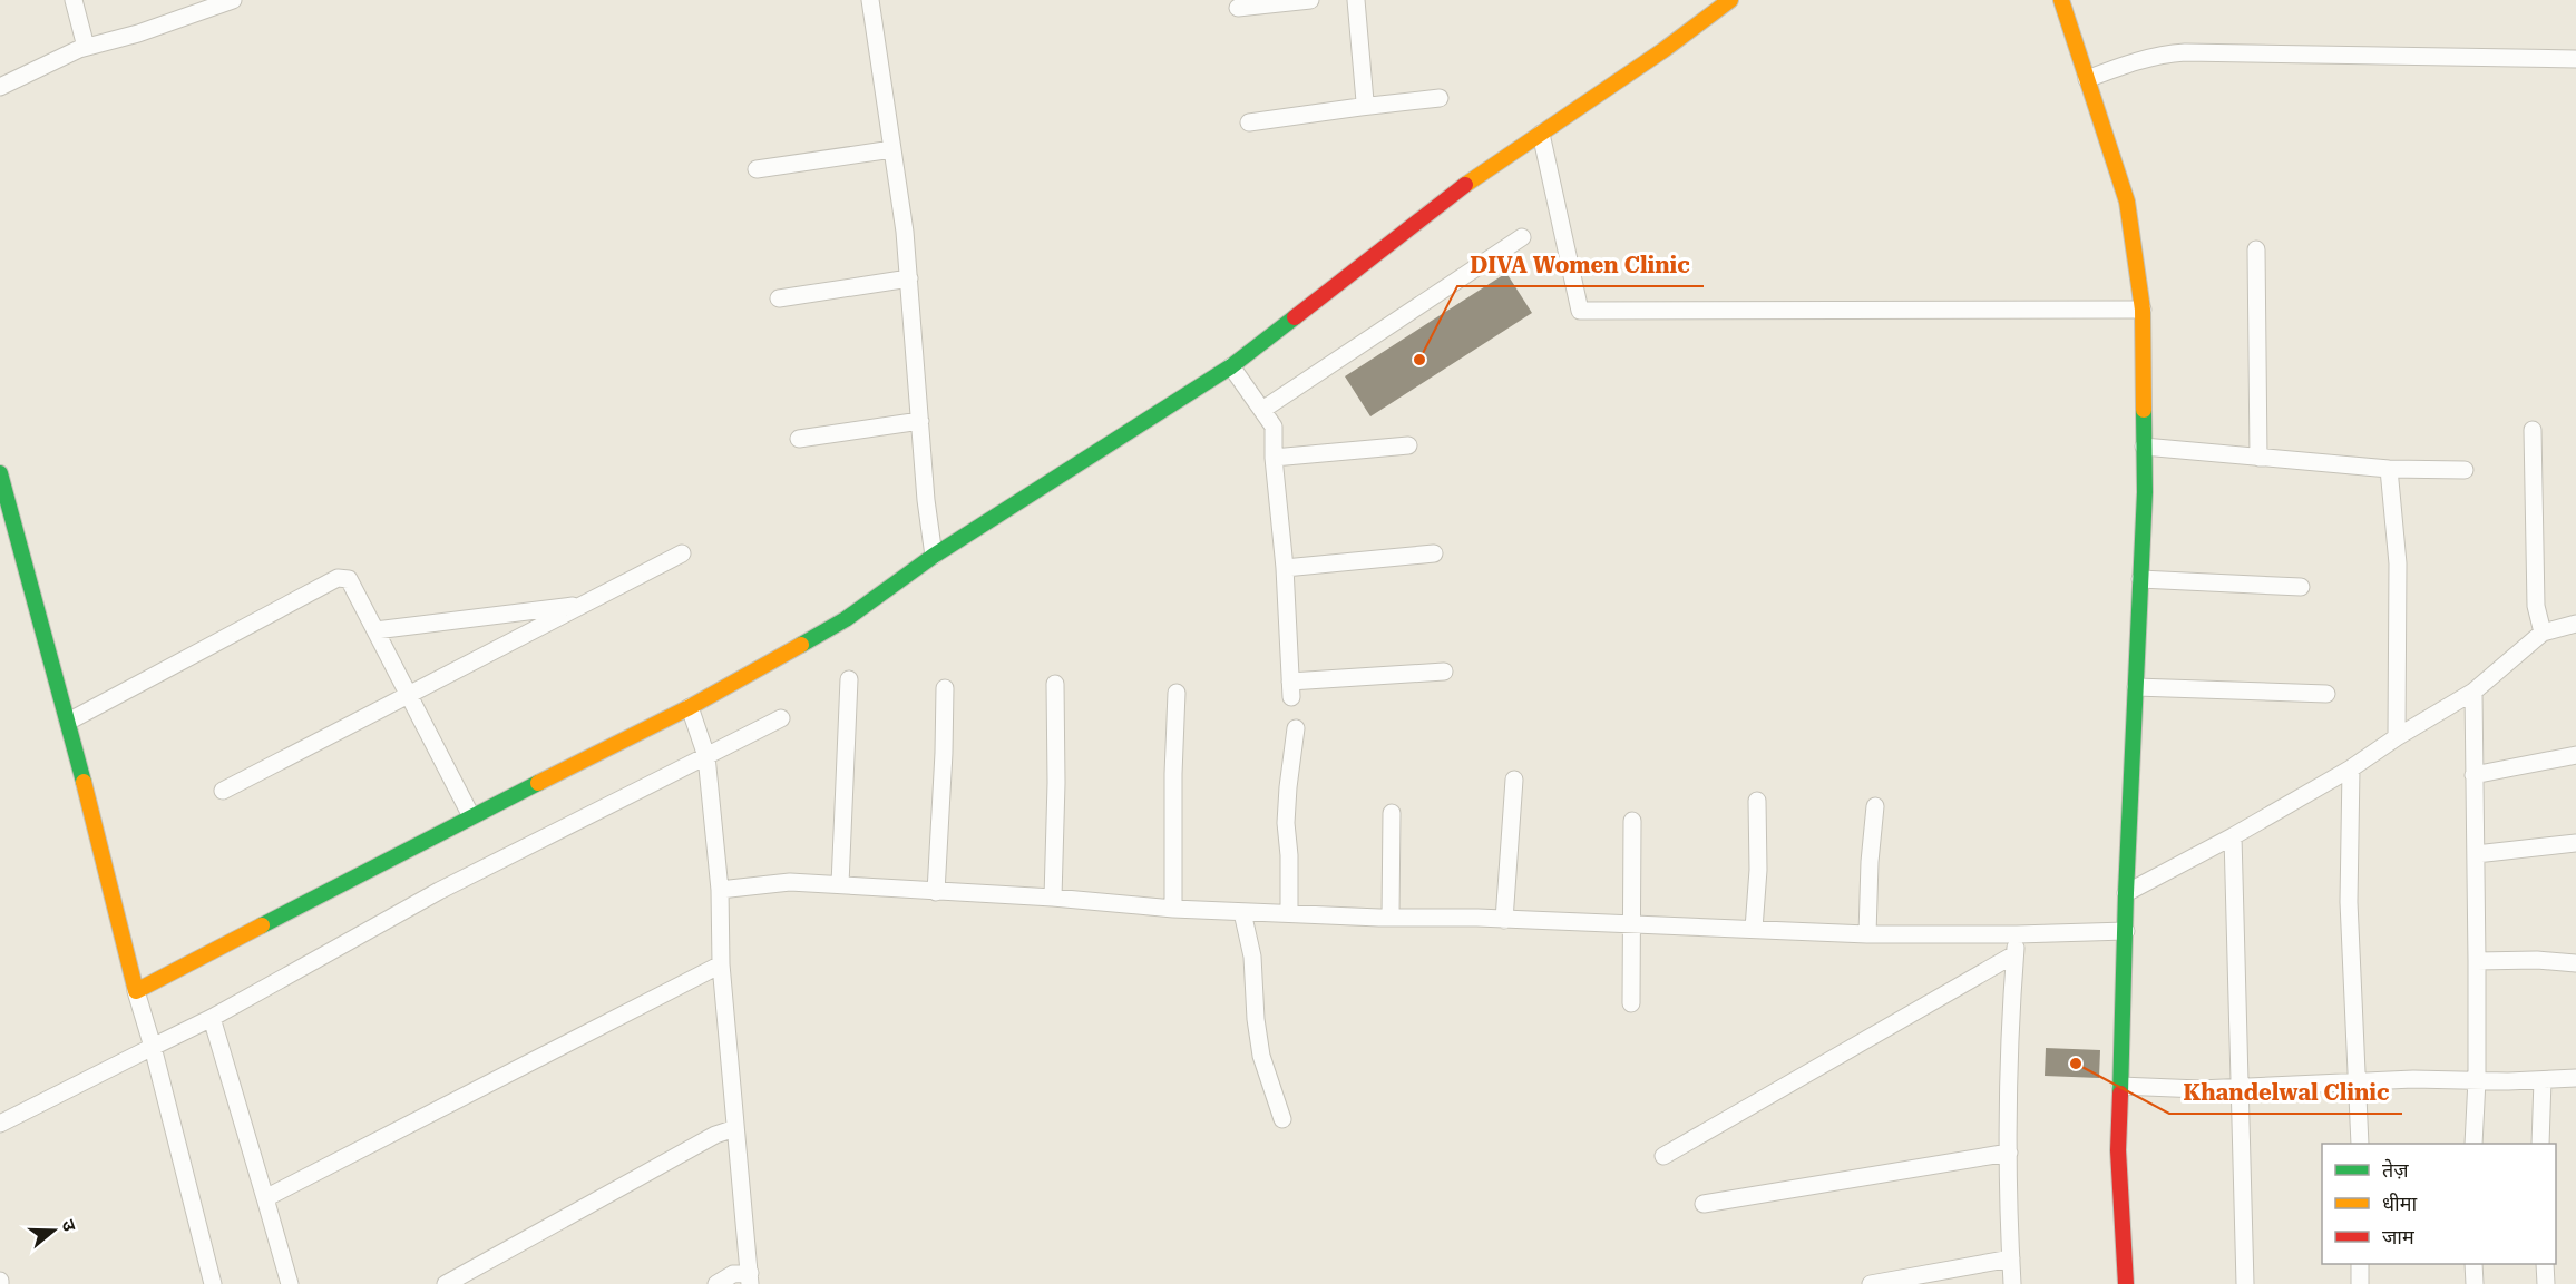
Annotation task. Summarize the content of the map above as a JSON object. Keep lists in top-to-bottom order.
{
  "places": ["DIVA Women Clinic", "Khandelwal Clinic"],
  "legend": ["तेज़", "धीमा", "जाम"],
  "north": "right"
}
